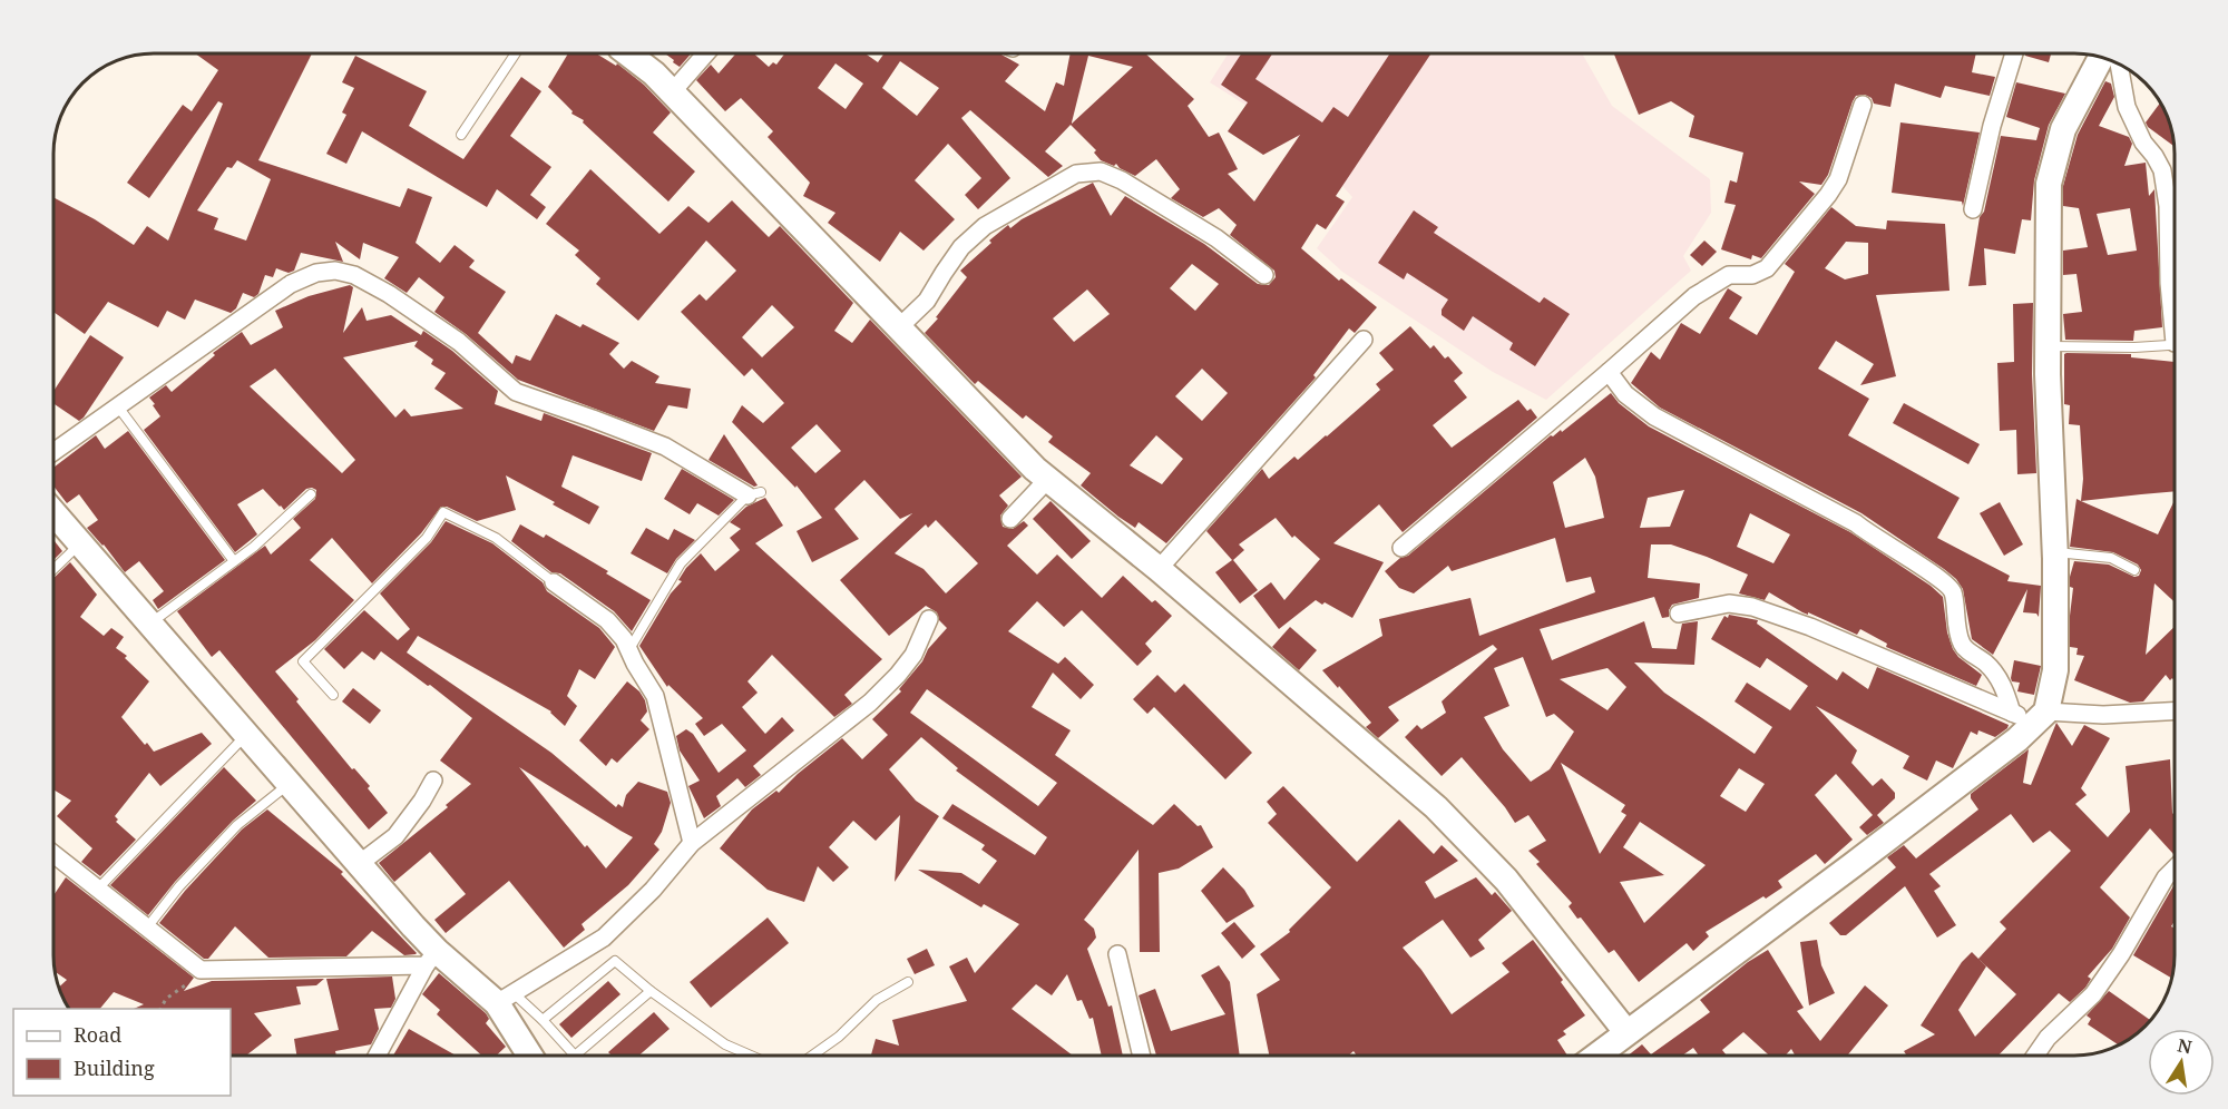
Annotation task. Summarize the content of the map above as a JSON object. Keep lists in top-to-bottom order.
{
  "legend": ["Road", "Building"],
  "north": "top"
}
